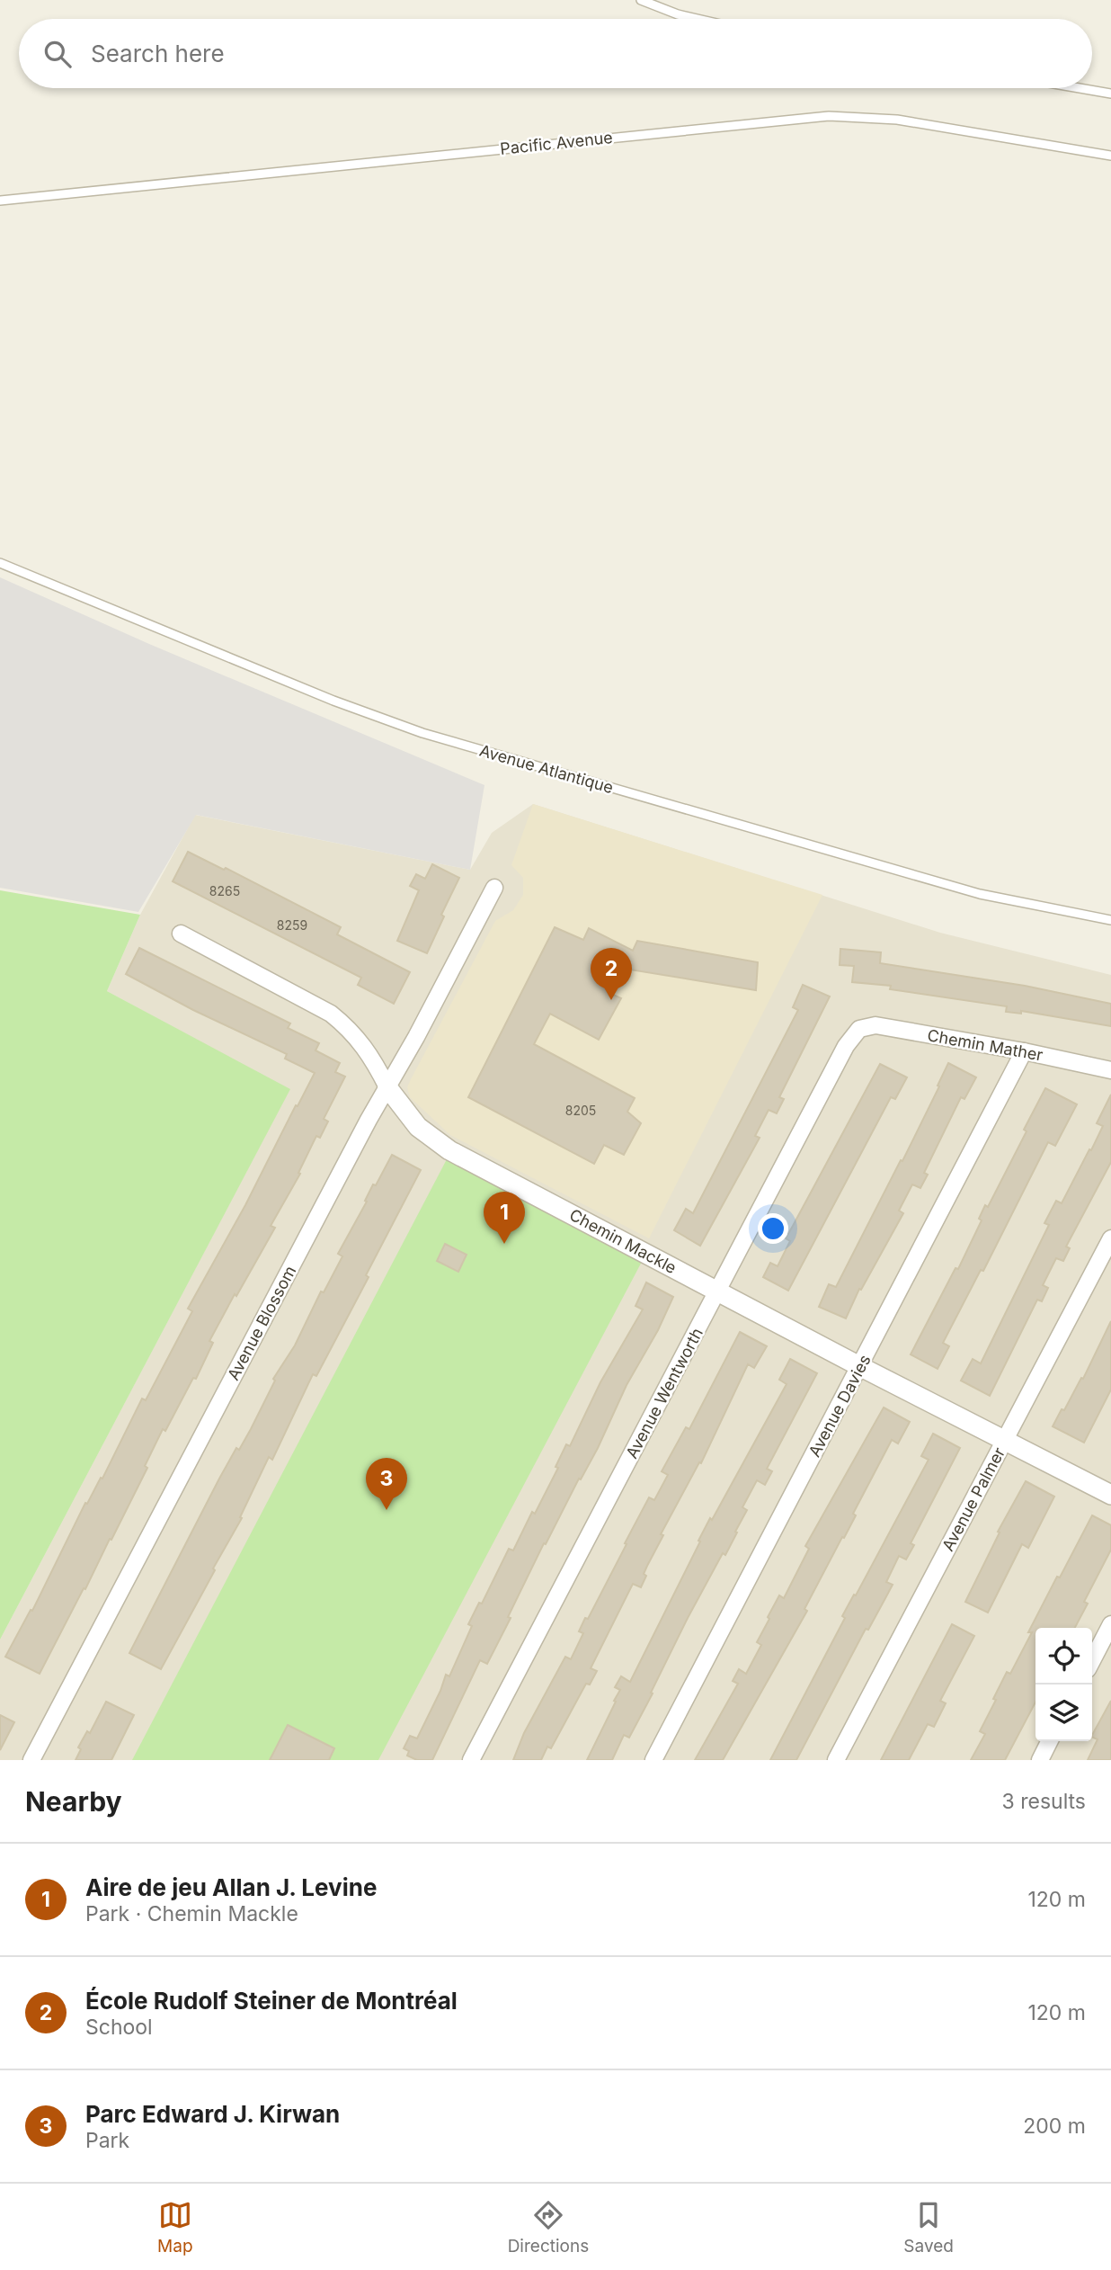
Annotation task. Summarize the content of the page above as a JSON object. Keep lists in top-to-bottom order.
{
  "streets": {
    "street": [
      "Chemin Mather",
      "Chemin Mackle",
      "Avenue Blossom",
      "Avenue Wentworth",
      "Avenue Davies",
      "Avenue Palmer"
    ],
    "lane": ["Pacific Avenue", "Avenue Atlantique"]
  },
  "crossings": [
    ["Chemin Mather", "Avenue Wentworth"],
    ["Chemin Mather", "Avenue Davies"],
    ["Chemin Mackle", "Avenue Blossom"],
    ["Chemin Mackle", "Avenue Wentworth"],
    ["Chemin Mackle", "Avenue Davies"],
    ["Chemin Mackle", "Avenue Palmer"]
  ],
  "house_numbers": ["8265", "8259", "8205"],
  "page": {
    "search": "Search here",
    "pins": ["2", "1", "3"],
    "heading": ["Nearby", "3 results"],
    "list": [
      {
        "mark": "1",
        "name": "Aire de jeu Allan J. Levine",
        "note": "Park · Chemin Mackle",
        "value": "120 m"
      },
      {
        "mark": "2",
        "name": "École Rudolf Steiner de Montréal",
        "note": "School",
        "value": "120 m"
      },
      {
        "mark": "3",
        "name": "Parc Edward J. Kirwan",
        "note": "Park",
        "value": "200 m"
      }
    ],
    "nav": ["Map", "Directions", "Saved"]
  }
}
